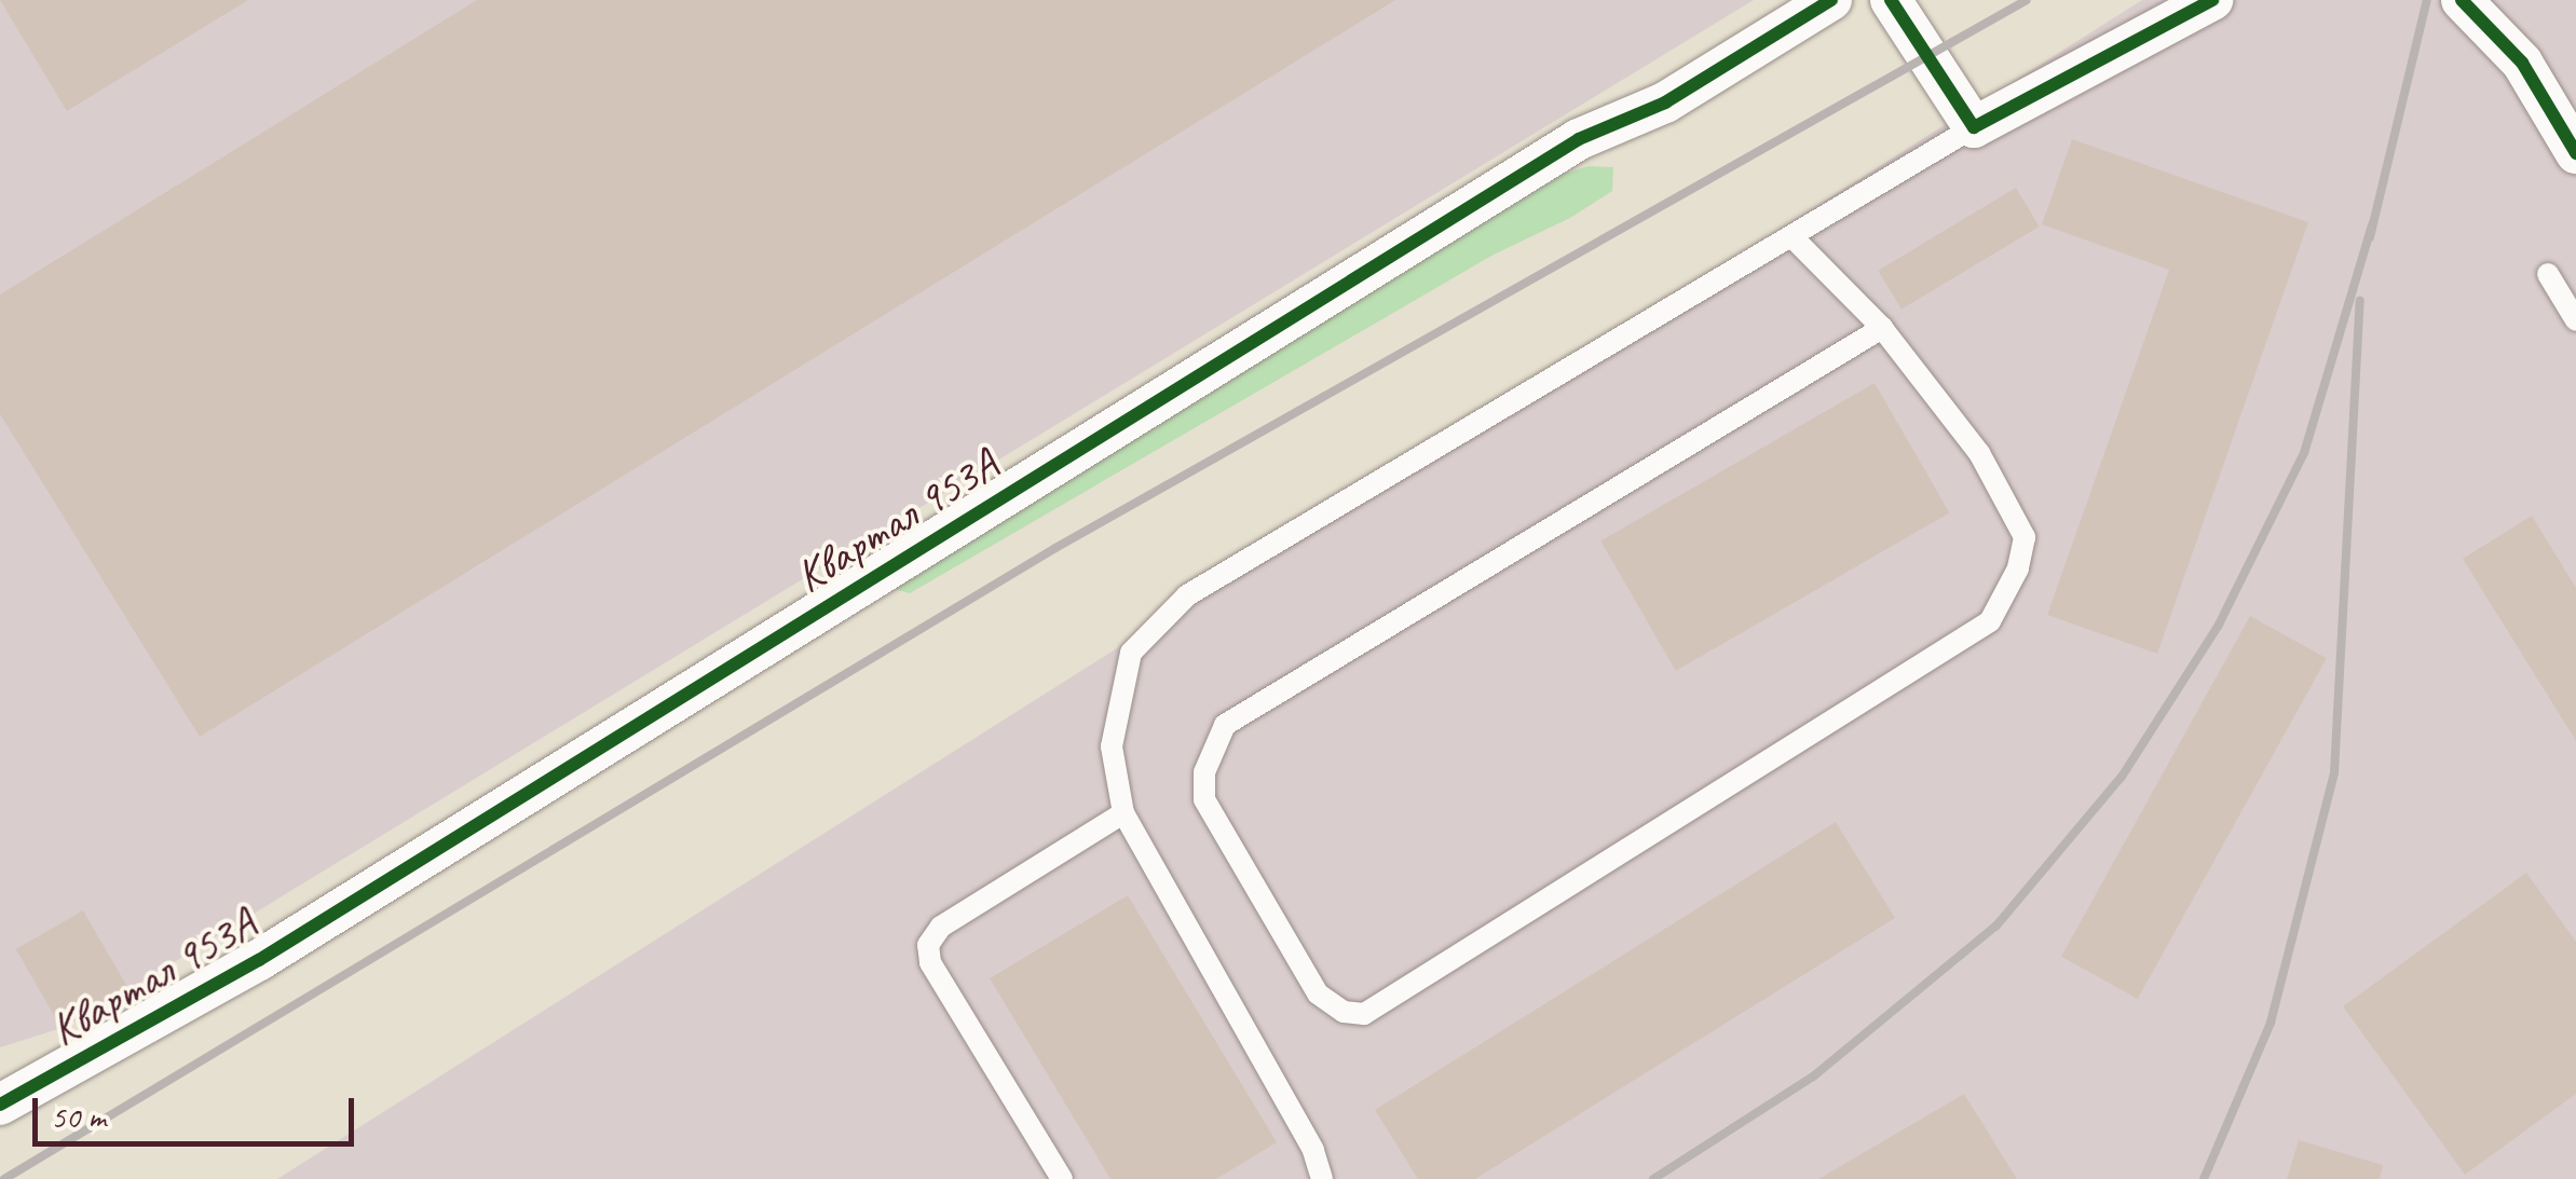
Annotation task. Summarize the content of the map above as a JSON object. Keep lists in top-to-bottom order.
{
  "streets": {
    "street": ["Квартал 953А"]
  },
  "scale_bar": "50 m"
}
